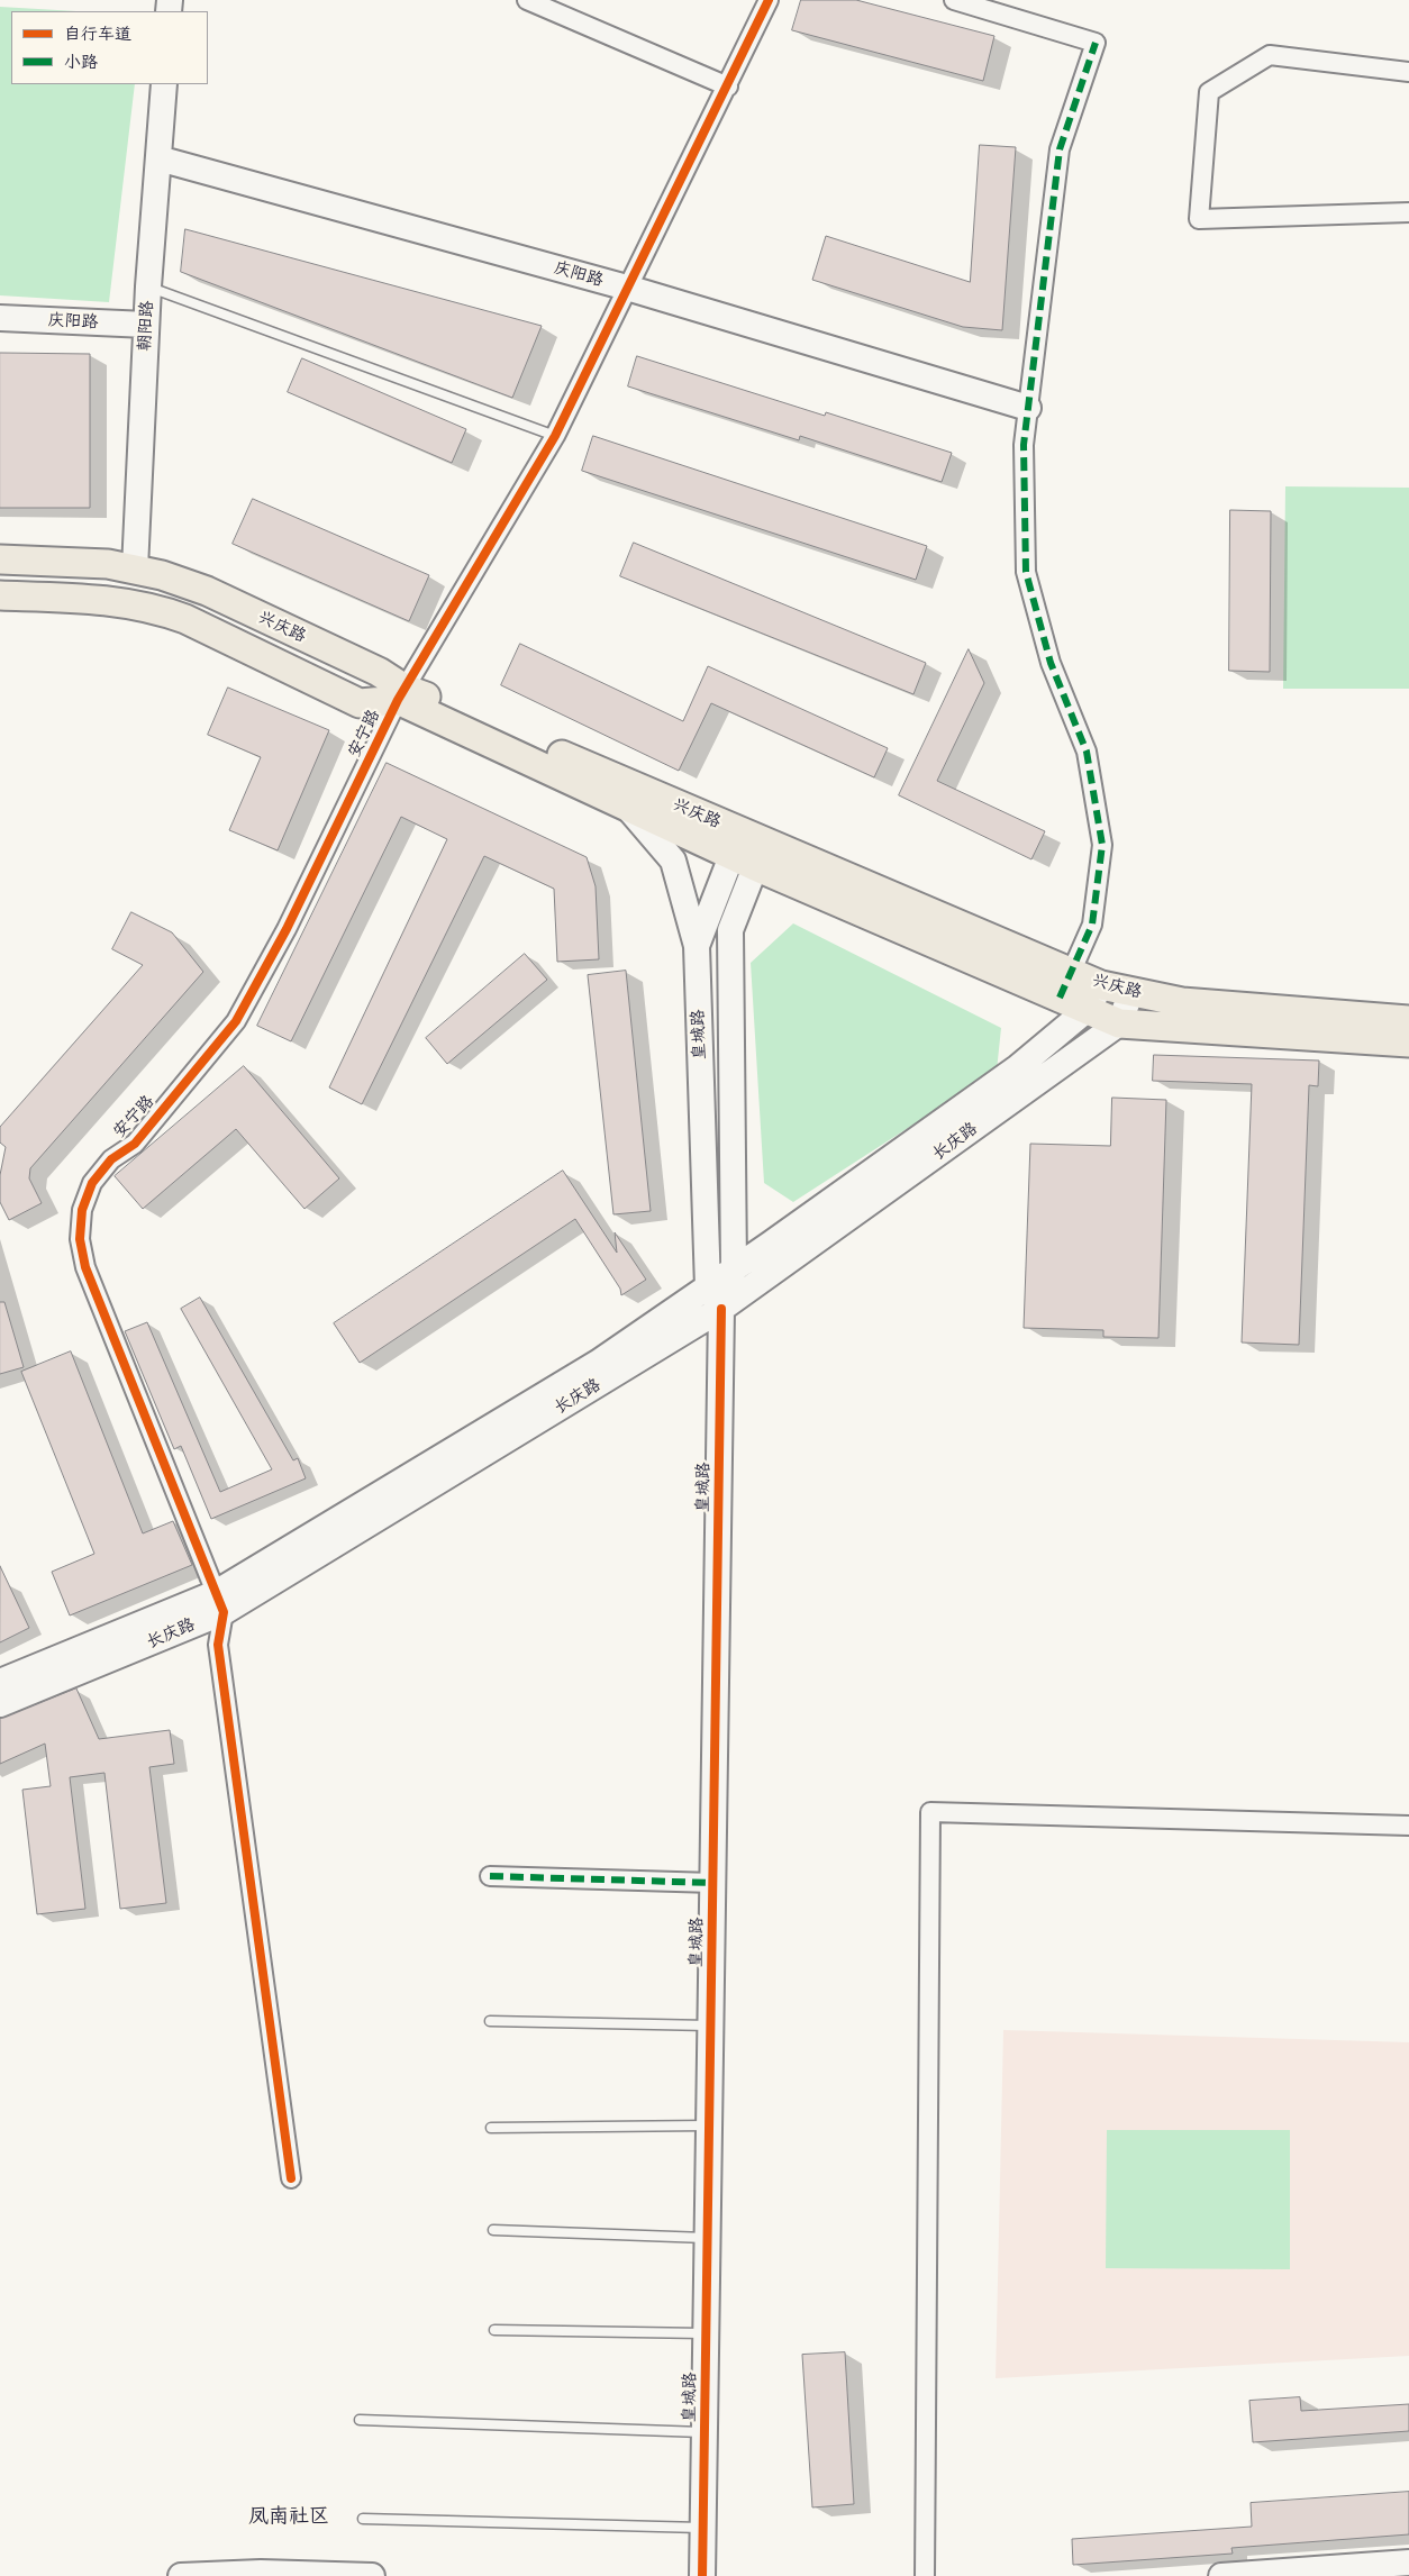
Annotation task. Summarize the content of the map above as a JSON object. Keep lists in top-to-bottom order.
{
  "streets": {
    "main road": [
      "庆阳路",
      "朝阳路",
      "兴庆路",
      "皇城路",
      "长庆路"
    ],
    "street": ["安宁路"]
  },
  "crossings": [
    ["庆阳路", "朝阳路"],
    ["庆阳路", "安宁路"],
    ["朝阳路", "兴庆路"],
    ["兴庆路", "安宁路"],
    ["兴庆路", "皇城路"],
    ["兴庆路", "长庆路"],
    ["安宁路", "长庆路"],
    ["皇城路", "长庆路"]
  ],
  "districts": ["凤南社区"],
  "legend": ["自行车道", "小路"]
}
